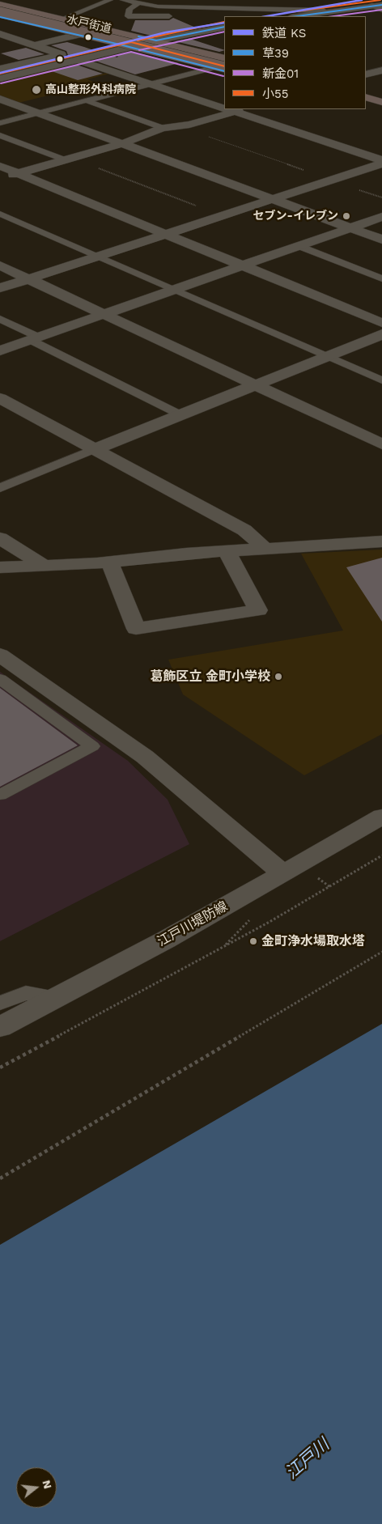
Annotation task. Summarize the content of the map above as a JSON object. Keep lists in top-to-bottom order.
{
  "streets": {
    "highway": ["水戸街道"],
    "street": ["江戸川堤防線"]
  },
  "water": ["江戸川"],
  "places": [
    "高山整形外科病院",
    "セブン-イレブン",
    "葛飾区立 金町小学校",
    "金町浄水場取水塔"
  ],
  "lines": [
    "rail line KS",
    "transit line 小55",
    "transit line 草39",
    "transit line 新金01"
  ],
  "legend": [
    "鉄道 KS",
    "草39",
    "新金01",
    "小55"
  ],
  "north": "right"
}
